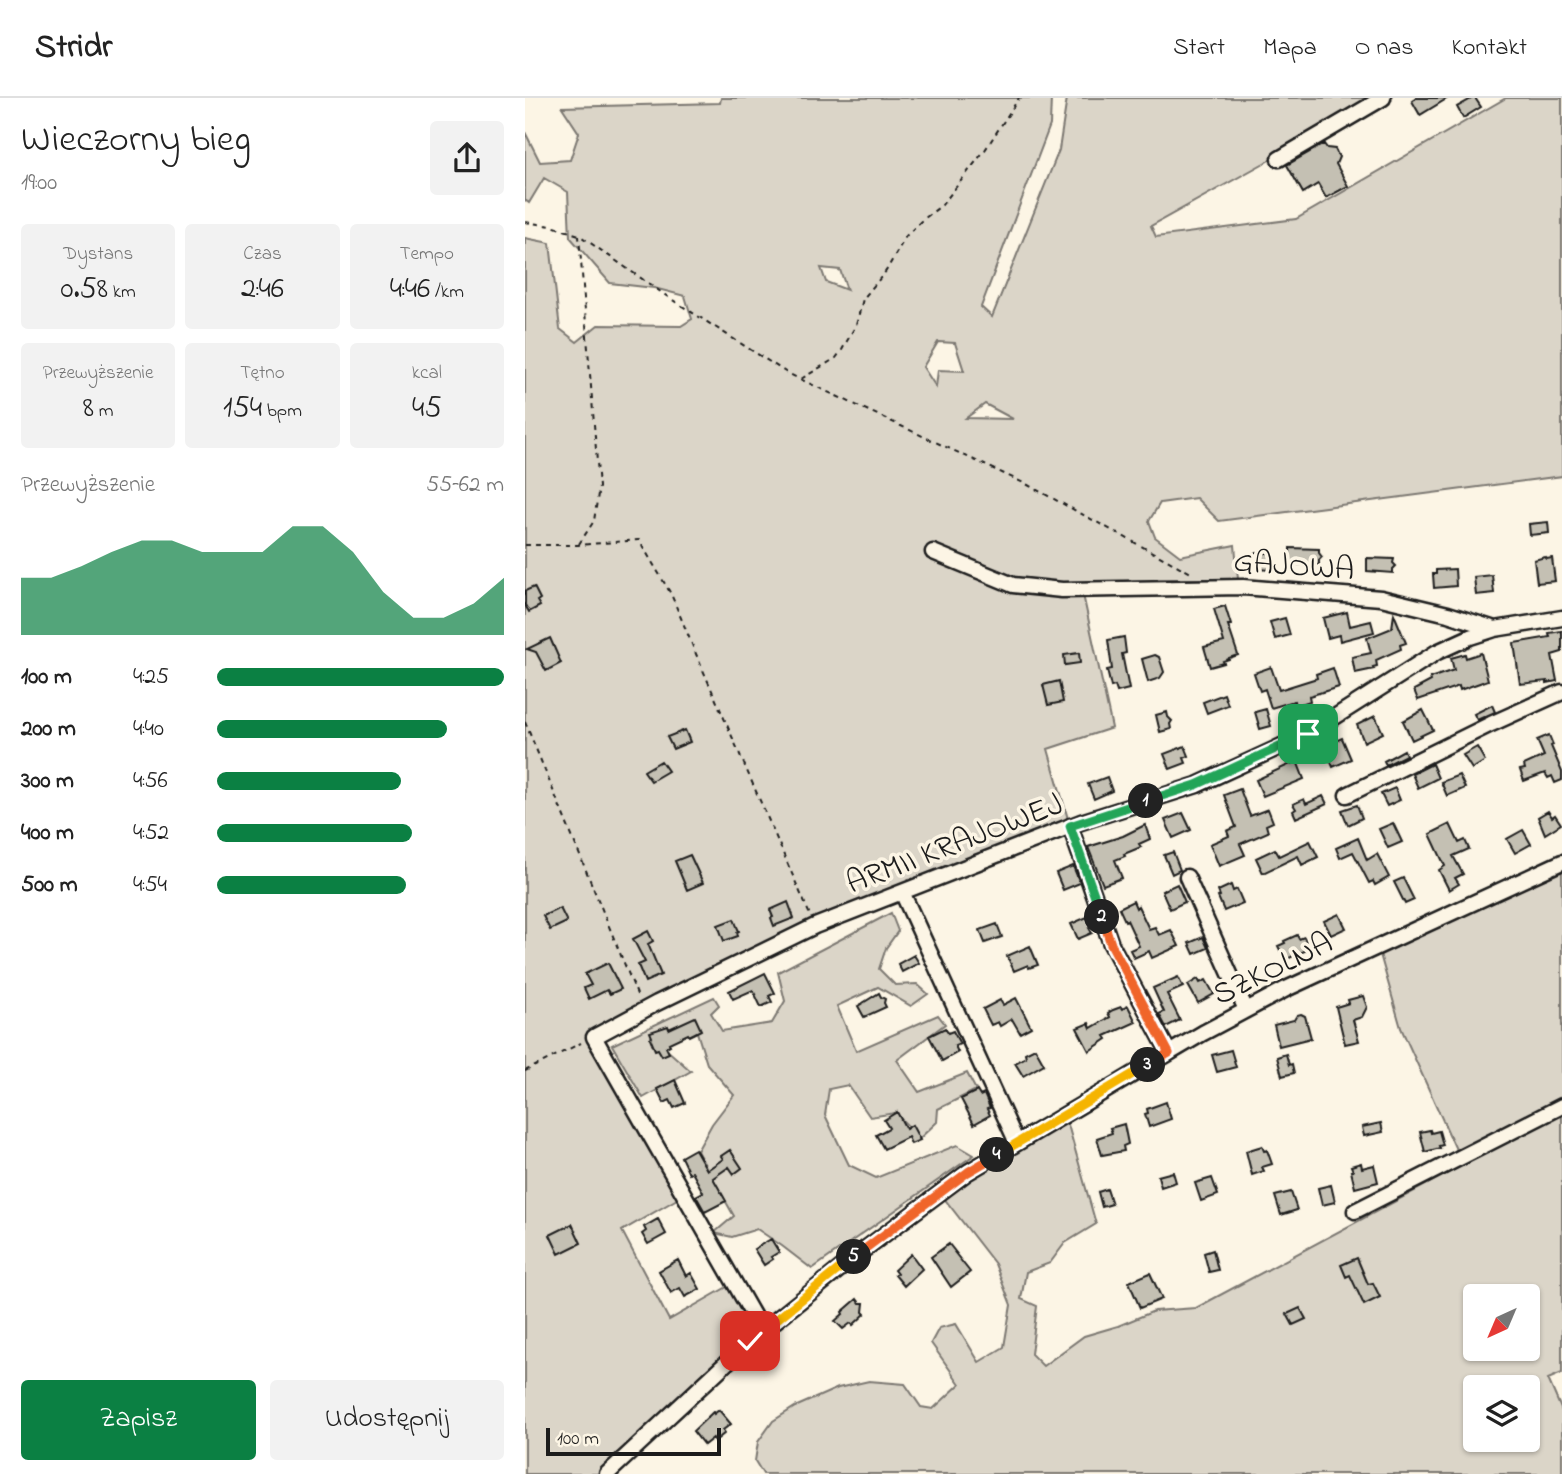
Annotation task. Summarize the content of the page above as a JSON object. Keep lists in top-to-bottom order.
{
  "streets": {
    "street": ["GAJOWA", "ARMII KRAJOWEJ", "SZKOLNA"]
  },
  "crossings": [
    ["GAJOWA", "ARMII KRAJOWEJ"]
  ],
  "scale_bar": "100 m",
  "north": "bottom left",
  "page": {
    "header": "Stridr",
    "nav": [
      "Start",
      "Mapa",
      "O nas",
      "Kontakt"
    ],
    "heading": ["Wieczorny bieg", "19:00"],
    "stats": [
      ["Dystans", "0.58 km"],
      ["Czas", "2:46"],
      ["Tempo", "4:46 /km"],
      ["Przewyższenie", "8 m"],
      ["Tętno", "154 bpm"],
      ["kcal", "45"]
    ],
    "chart": ["Przewyższenie", "55–62 m"],
    "list": [
      {
        "name": "100 m",
        "note": "4:25"
      },
      {
        "name": "200 m",
        "note": "4:40"
      },
      {
        "name": "300 m",
        "note": "4:56"
      },
      {
        "name": "400 m",
        "note": "4:52"
      },
      {
        "name": "500 m",
        "note": "4:54"
      }
    ],
    "pins": [
      "1",
      "2",
      "3",
      "4",
      "5"
    ],
    "buttons": ["Zapisz", "Udostępnij"],
    "scale": "100 m"
  }
}
